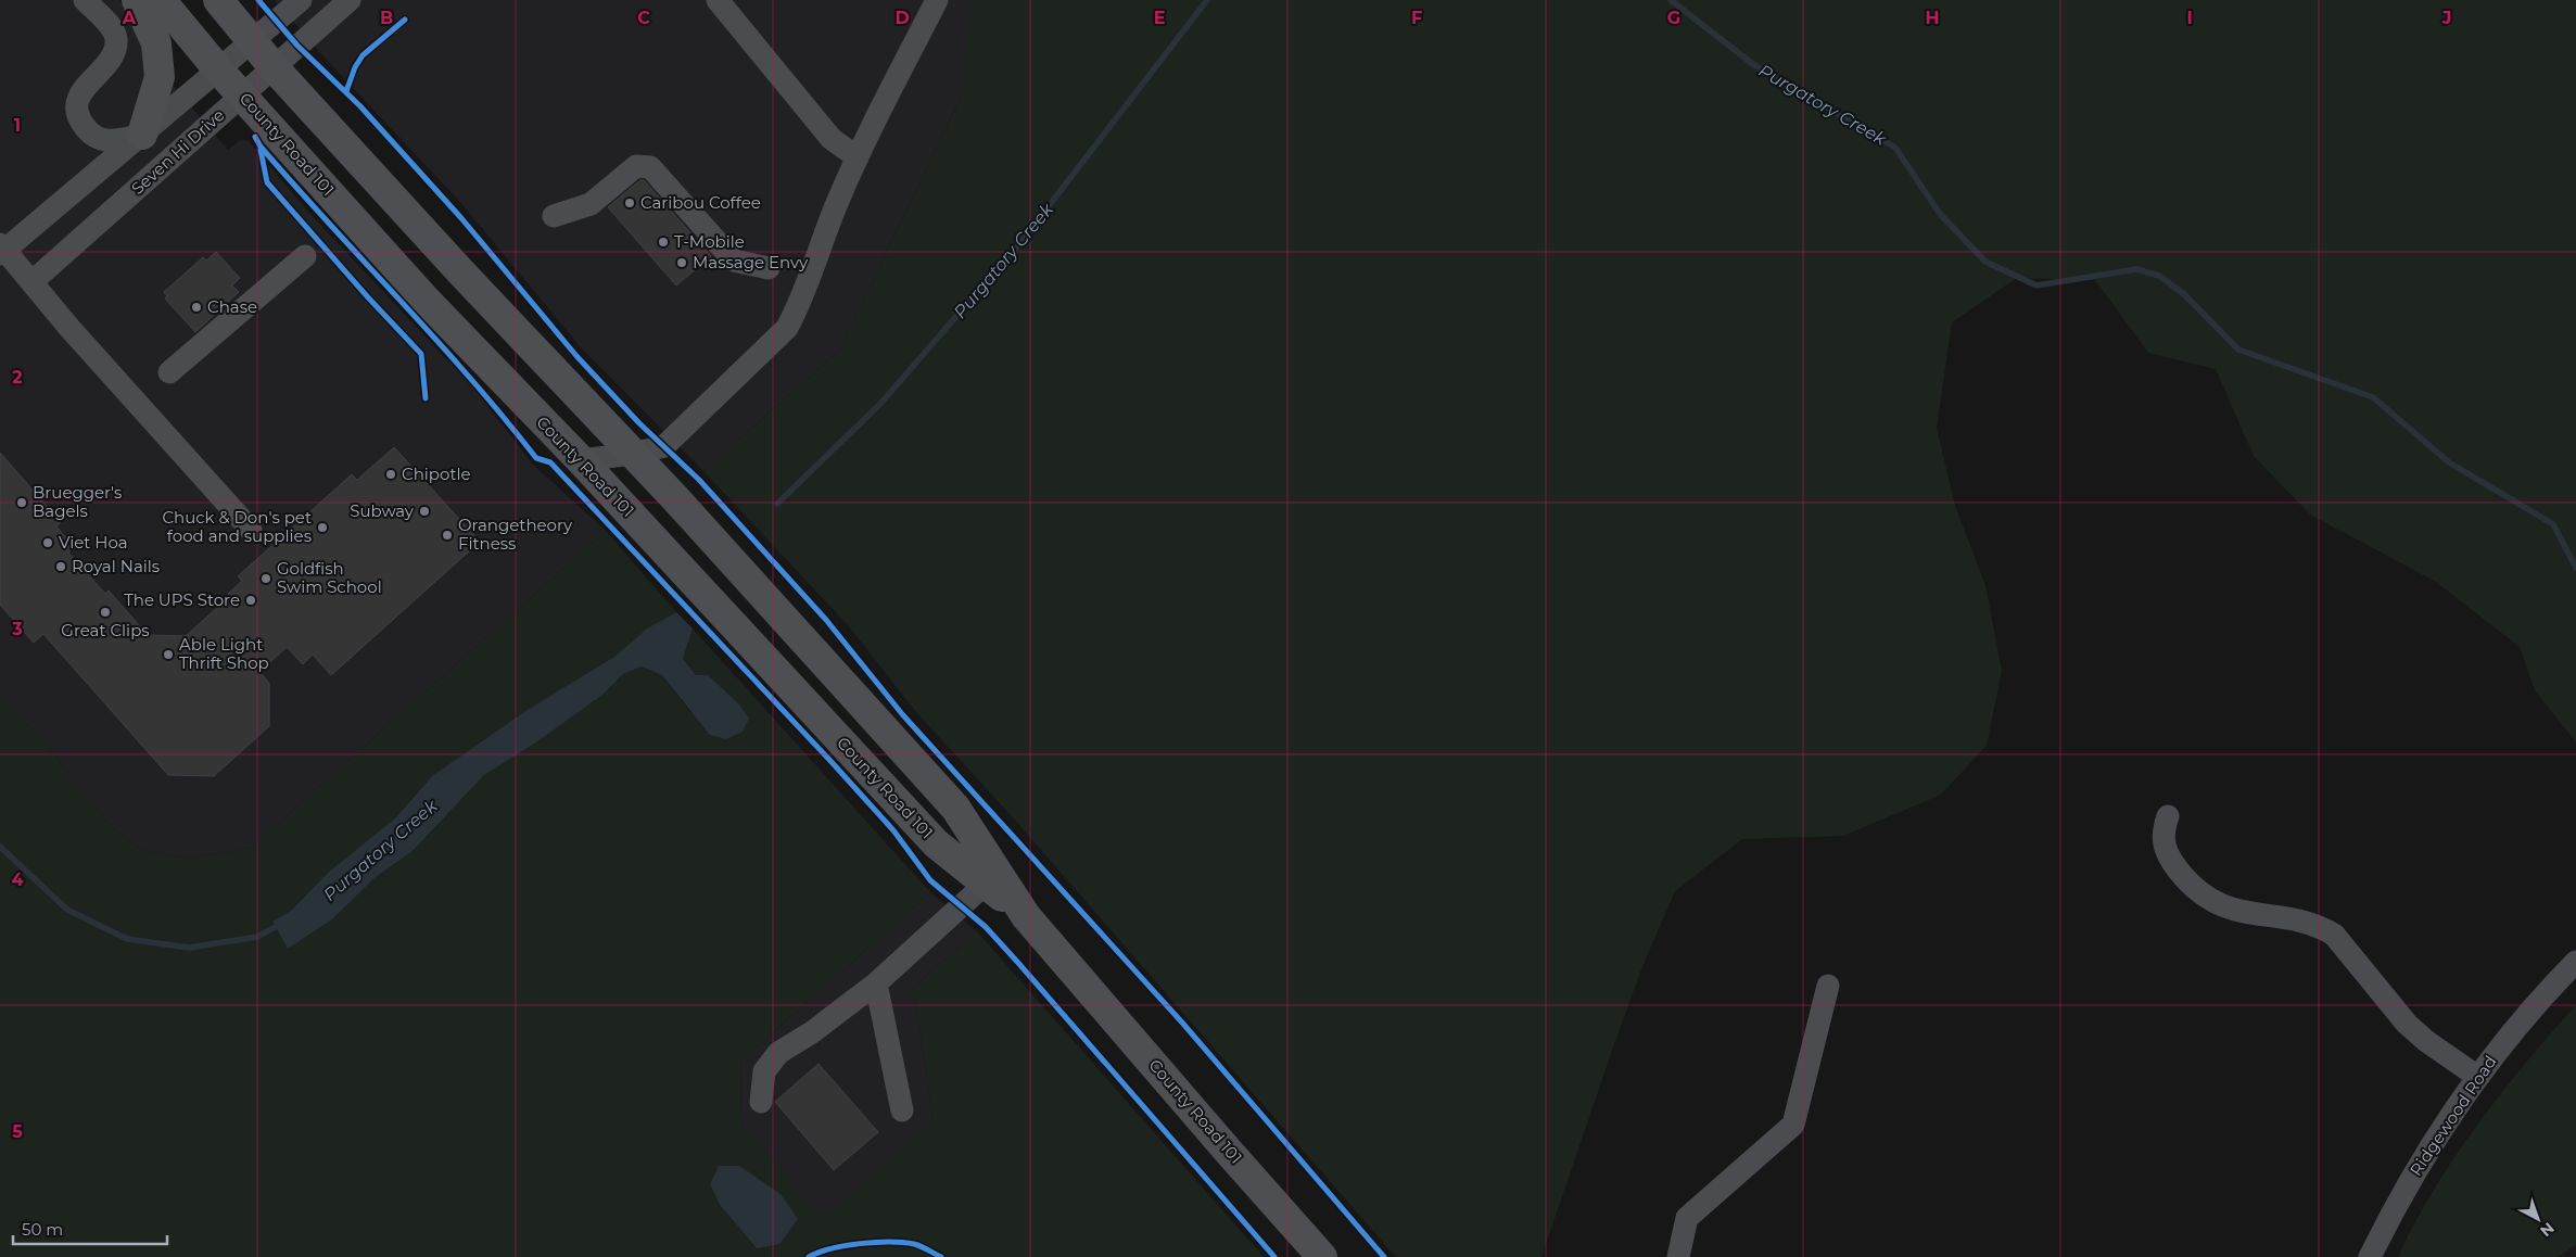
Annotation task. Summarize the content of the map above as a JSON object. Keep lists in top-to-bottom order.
{
  "streets": {
    "main road": ["County Road 101"],
    "street": ["Seven Hi Drive", "Ridgewood Road"]
  },
  "crossings": [
    ["County Road 101", "Seven Hi Drive"]
  ],
  "water": ["Purgatory Creek"],
  "places": [
    "Caribou Coffee",
    "T-Mobile",
    "Massage Envy",
    "Chase",
    "Chipotle",
    "Bruegger's Bagels",
    "Subway",
    "Chuck & Don's pet food and supplies",
    "Orangetheory Fitness",
    "Viet Hoa",
    "Royal Nails",
    "Goldfish Swim School",
    "The UPS Store",
    "Great Clips",
    "Able Light Thrift Shop"
  ],
  "scale_bar": "50 m",
  "north": "bottom right",
  "grid": {
    "columns": [
      "A",
      "B",
      "C",
      "D",
      "E",
      "F",
      "G",
      "H",
      "I",
      "J"
    ],
    "rows": [
      "1",
      "2",
      "3",
      "4",
      "5"
    ]
  }
}
